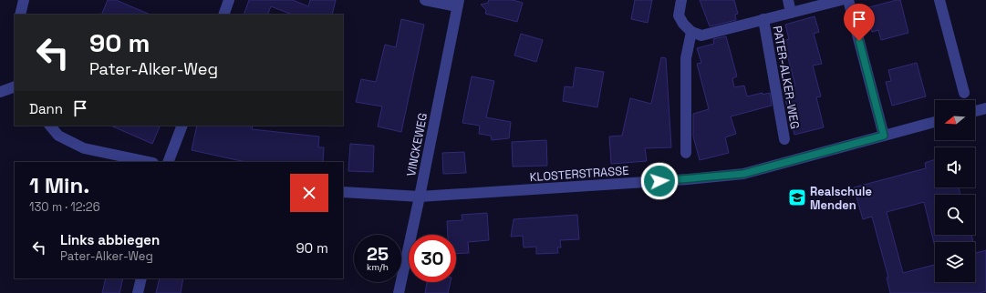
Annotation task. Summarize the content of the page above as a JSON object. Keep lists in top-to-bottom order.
{
  "streets": {
    "street": ["PATER-ALKER-WEG", "VINCKEWEG", "KLOSTERSTRASSE"]
  },
  "crossings": [
    ["VINCKEWEG", "KLOSTERSTRASSE"]
  ],
  "places": {
    "school or university": ["Realschule Menden"]
  },
  "north": "left",
  "page": {
    "turn": ["90 m", "Pater-Alker-Weg"],
    "then": "Dann",
    "heading": ["1 Min.", "130 m · 12:26"],
    "list": [
      {
        "name": "Links abbiegen",
        "note": "Pater-Alker-Weg",
        "value": "90 m"
      }
    ],
    "speed": "25 km/h",
    "limit": "30"
  }
}
